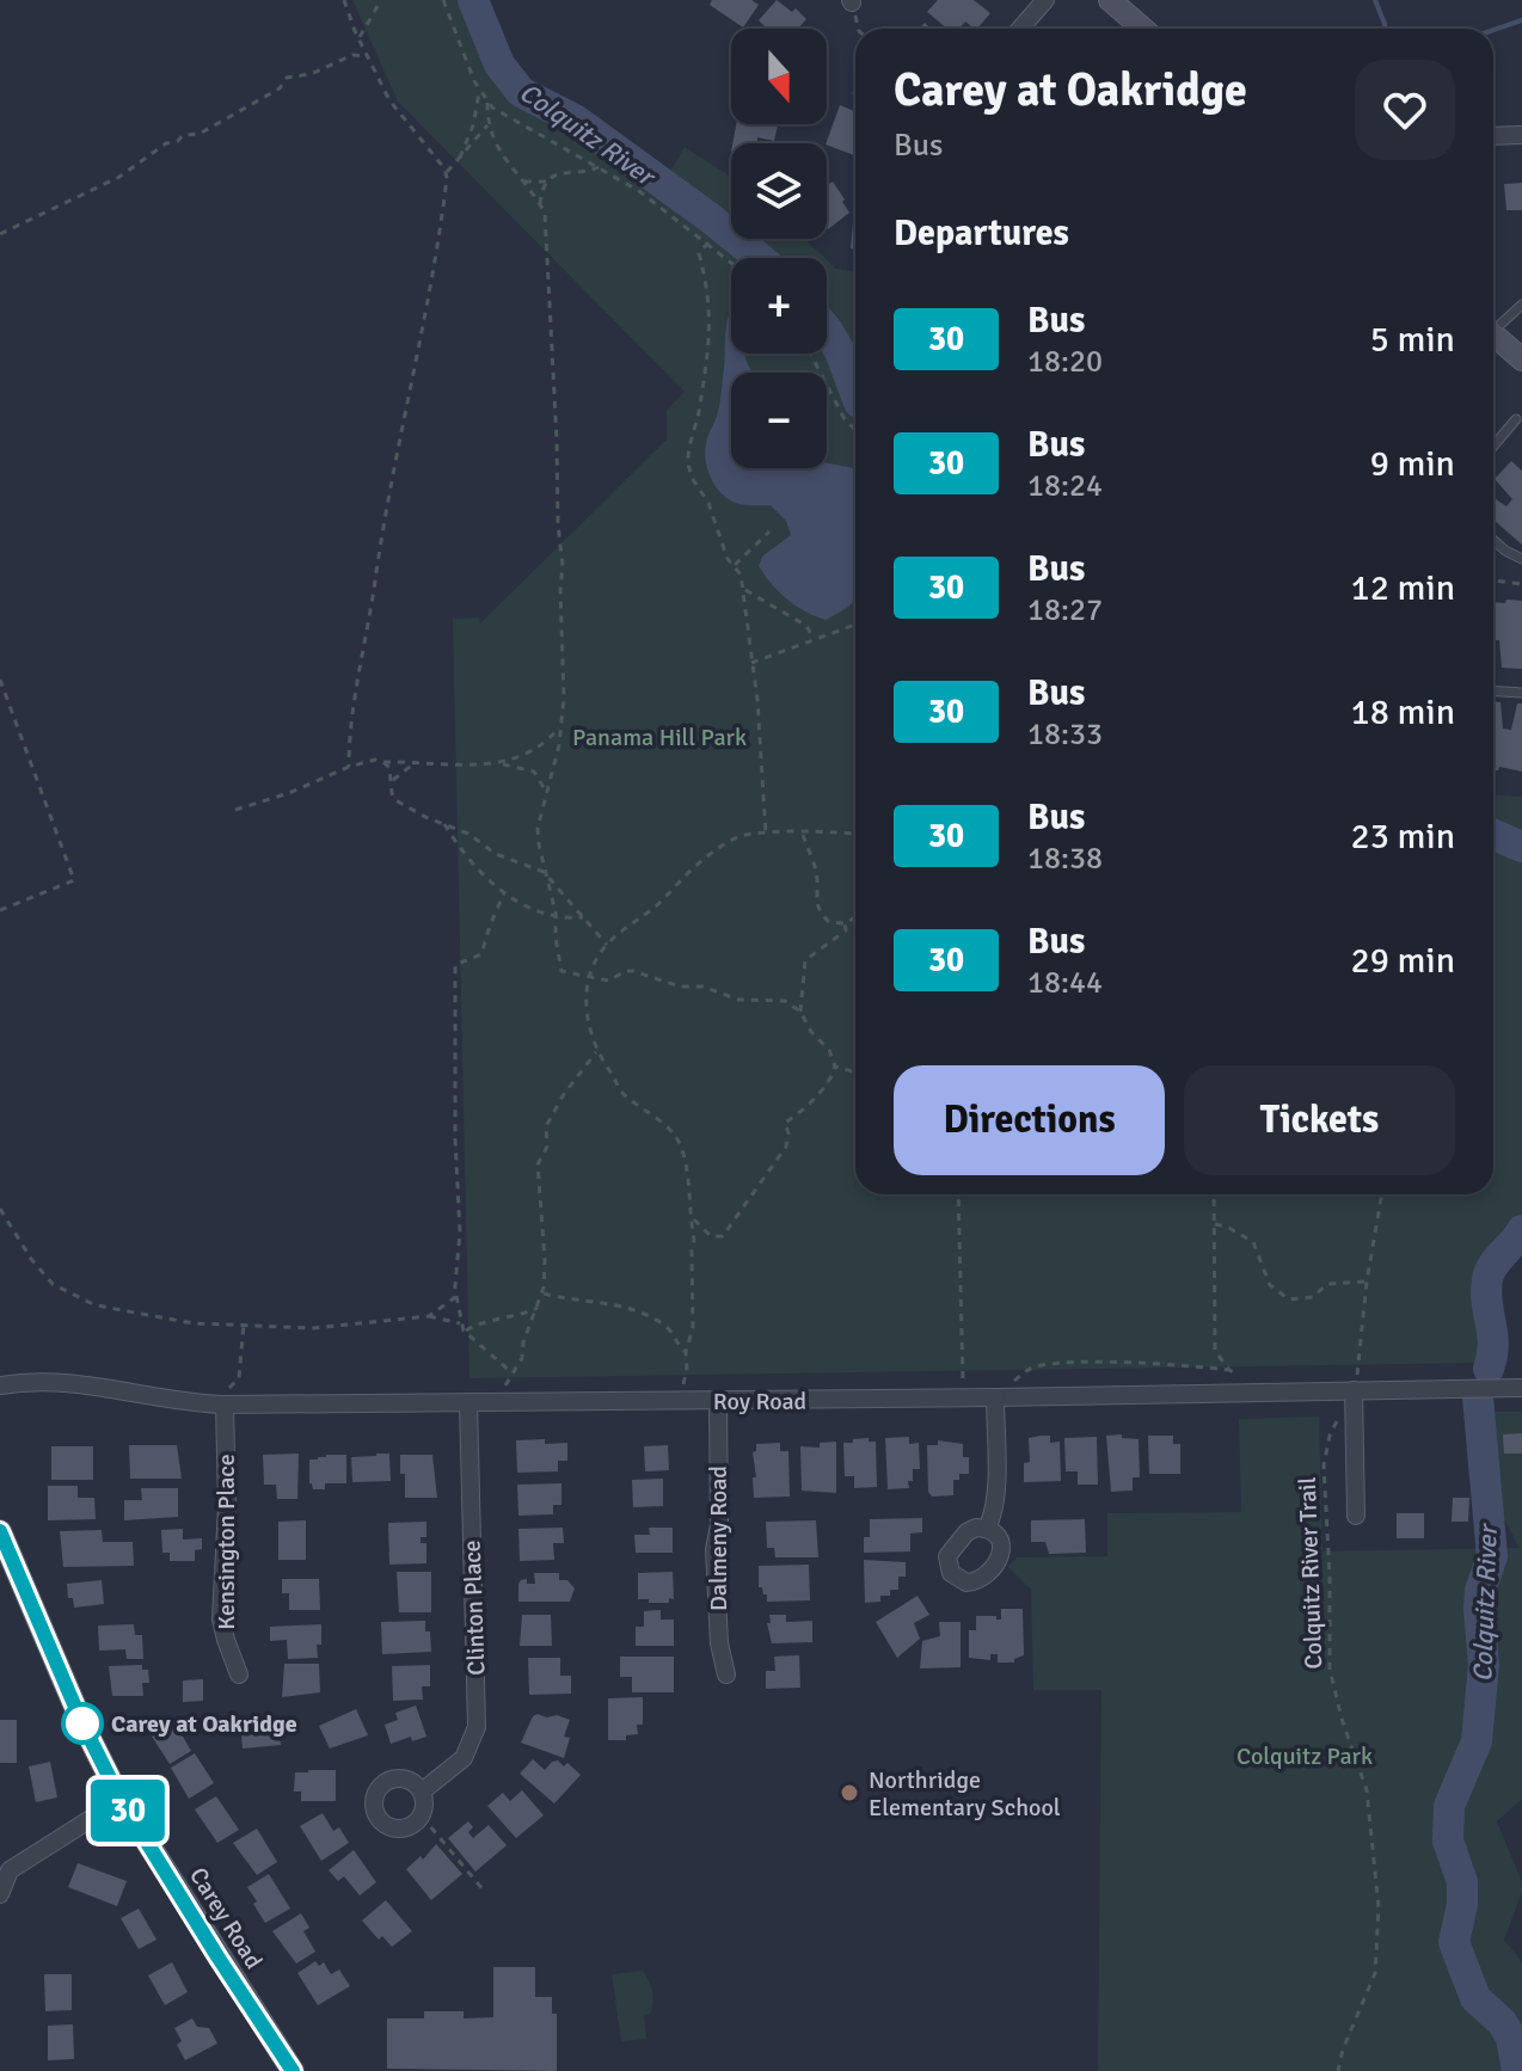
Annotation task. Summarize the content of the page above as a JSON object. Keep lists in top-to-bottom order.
{
  "streets": {
    "street": [
      "Roy Road",
      "Dalmeny Road",
      "Kensington Place",
      "Clinton Place",
      "Carey Road"
    ],
    "path": ["Colquitz River Trail"]
  },
  "crossings": [
    ["Roy Road", "Dalmeny Road"],
    ["Roy Road", "Kensington Place"],
    ["Roy Road", "Colquitz River Trail"],
    ["Roy Road", "Clinton Place"]
  ],
  "water": ["Colquitz River"],
  "parks": ["Panama Hill Park", "Colquitz Park"],
  "places": ["Carey at Oakridge", "Northridge Elementary School"],
  "lines": ["bus line 30"],
  "north": "bottom",
  "page": {
    "on_map": "30",
    "map_buttons": ["+", "−"],
    "heading": [
      ["Carey at Oakridge", "Bus"],
      "Departures"
    ],
    "list": [
      {
        "mark": "30",
        "name": "Bus",
        "note": "18:20",
        "value": "5 min"
      },
      {
        "mark": "30",
        "name": "Bus",
        "note": "18:24",
        "value": "9 min"
      },
      {
        "mark": "30",
        "name": "Bus",
        "note": "18:27",
        "value": "12 min"
      },
      {
        "mark": "30",
        "name": "Bus",
        "note": "18:33",
        "value": "18 min"
      },
      {
        "mark": "30",
        "name": "Bus",
        "note": "18:38",
        "value": "23 min"
      },
      {
        "mark": "30",
        "name": "Bus",
        "note": "18:44",
        "value": "29 min"
      }
    ],
    "buttons": ["Directions", "Tickets"]
  }
}
